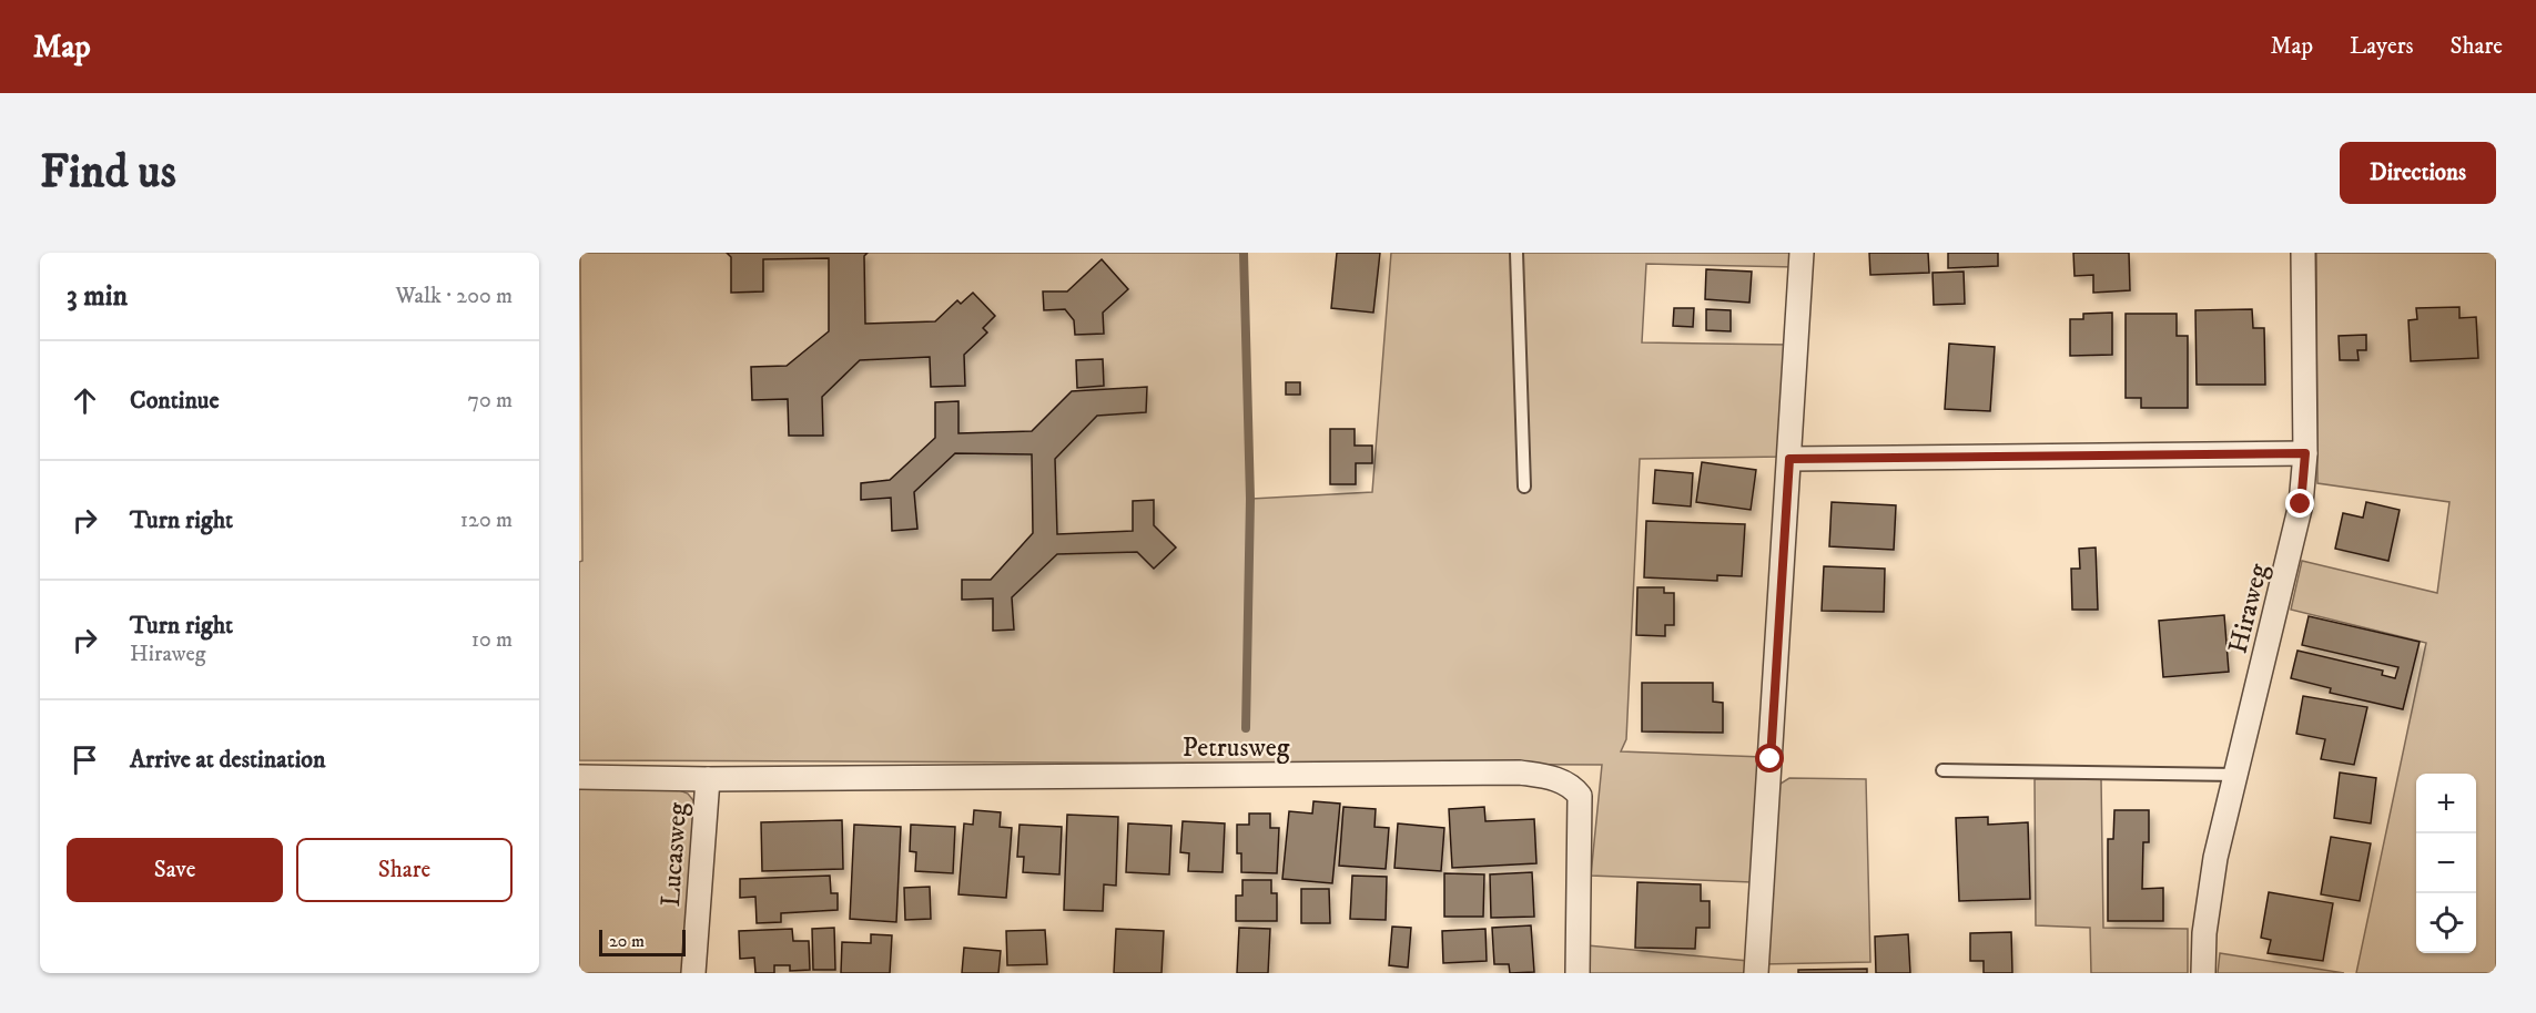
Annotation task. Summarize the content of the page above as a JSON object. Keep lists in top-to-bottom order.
{
  "streets": {
    "street": ["Hiraweg", "Petrusweg", "Lucasweg"]
  },
  "crossings": [
    ["Petrusweg", "Lucasweg"]
  ],
  "scale_bar": "20 m",
  "page": {
    "header": "Map",
    "nav": ["Map", "Layers", "Share"],
    "buttons": [
      "Directions",
      ["Save", "Share"]
    ],
    "title": "Find us",
    "heading": ["3 min", "Walk · 200 m"],
    "list": [
      ["Continue", "70 m"],
      ["Turn right", "120 m"],
      ["Turn right", "Hiraweg", "10 m"],
      "Arrive at destination"
    ],
    "map_buttons": ["+", "−"],
    "scale": "20 m"
  }
}
